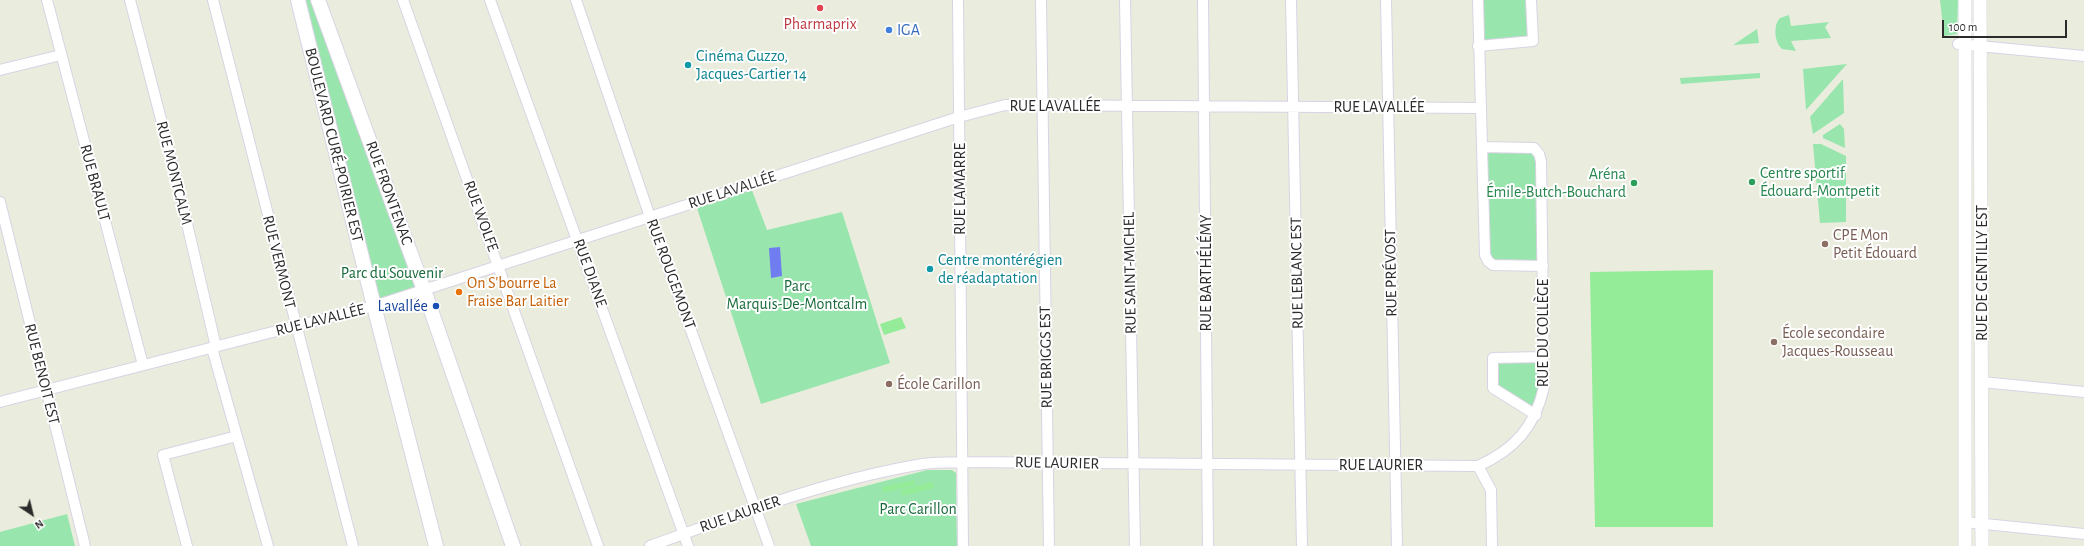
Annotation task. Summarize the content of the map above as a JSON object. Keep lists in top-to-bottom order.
{
  "streets": {
    "main road": ["BOULEVARD CURÉ-POIRIER EST", "RUE FRONTENAC"],
    "street": [
      "RUE LAVALLÉE",
      "RUE MONTCALM",
      "RUE BRAULT",
      "RUE LAMARRE",
      "RUE WOLFE",
      "RUE VERMONT",
      "RUE DIANE",
      "RUE SAINT-MICHEL",
      "RUE BARTHÉLÉMY",
      "RUE LEBLANC EST",
      "RUE PRÉVOST",
      "RUE DE GENTILLY EST",
      "RUE ROUGEMONT",
      "RUE DU COLLÈGE",
      "RUE BRIGGS EST",
      "RUE BENOIT EST",
      "RUE LAURIER"
    ]
  },
  "crossings": [
    ["RUE LAVALLÉE", "BOULEVARD CURÉ-POIRIER EST"],
    ["RUE LAVALLÉE", "RUE MONTCALM"],
    ["RUE LAVALLÉE", "RUE BRAULT"],
    ["RUE LAVALLÉE", "RUE LAMARRE"],
    ["RUE LAVALLÉE", "RUE FRONTENAC"],
    ["RUE LAVALLÉE", "RUE WOLFE"],
    ["RUE LAVALLÉE", "RUE VERMONT"],
    ["RUE LAVALLÉE", "RUE DIANE"],
    ["RUE LAVALLÉE", "RUE SAINT-MICHEL"],
    ["RUE LAVALLÉE", "RUE BARTHÉLÉMY"],
    ["RUE LAVALLÉE", "RUE LEBLANC EST"],
    ["RUE LAVALLÉE", "RUE PRÉVOST"],
    ["RUE LAVALLÉE", "RUE ROUGEMONT"],
    ["RUE LAVALLÉE", "RUE DU COLLÈGE"],
    ["RUE LAVALLÉE", "RUE BRIGGS EST"],
    ["RUE LAVALLÉE", "RUE BENOIT EST"],
    ["RUE LAMARRE", "RUE LAURIER"],
    ["RUE DIANE", "RUE LAURIER"],
    ["RUE SAINT-MICHEL", "RUE LAURIER"],
    ["RUE BARTHÉLÉMY", "RUE LAURIER"],
    ["RUE LEBLANC EST", "RUE LAURIER"],
    ["RUE PRÉVOST", "RUE LAURIER"],
    ["RUE ROUGEMONT", "RUE LAURIER"],
    ["RUE DU COLLÈGE", "RUE LAURIER"],
    ["RUE BRIGGS EST", "RUE LAURIER"]
  ],
  "parks": ["Parc du Souvenir", "Parc Marquis-De-Montcalm", "Parc Carillon"],
  "places": [
    "Pharmaprix",
    "IGA",
    "Cinéma Guzzo, Jacques-Cartier 14",
    "Centre sportif Édouard-Montpetit",
    "Aréna Émile-Butch-Bouchard",
    "CPE Mon Petit Édouard",
    "Centre montérégien de réadaptation",
    "On S'bourre La Fraise Bar Laitier",
    "Lavallée",
    "École secondaire Jacques-Rousseau",
    "École Carillon"
  ],
  "scale_bar": "100 m",
  "north": "bottom right"
}
